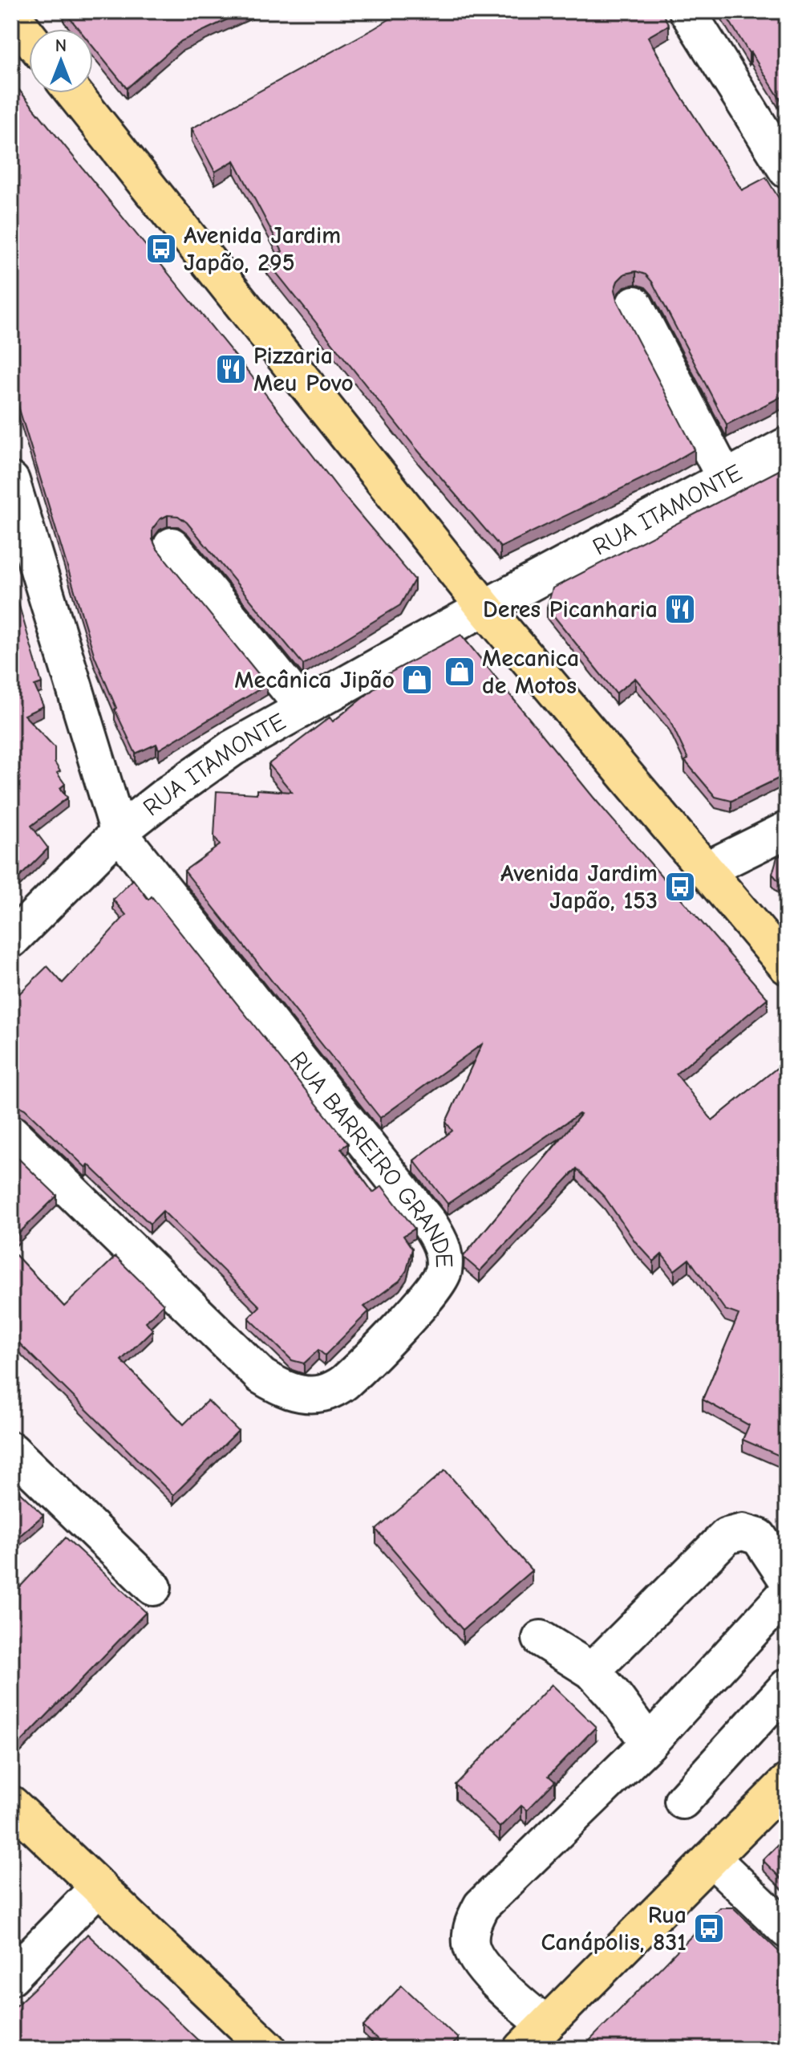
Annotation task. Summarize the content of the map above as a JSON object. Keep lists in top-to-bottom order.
{
  "streets": {
    "street": ["RUA ITAMONTE", "RUA BARREIRO GRANDE"]
  },
  "crossings": [
    ["RUA ITAMONTE", "RUA BARREIRO GRANDE"]
  ],
  "places": {
    "bus stop": ["Avenida Jardim Japão, 295", "Avenida Jardim Japão, 153", "Rua Canápolis, 831"],
    "restaurant": ["Pizzaria Meu Povo", "Deres Picanharia"],
    "shop": ["Mecanica de Motos", "Mecânica Jipão"]
  },
  "north": "top"
}
